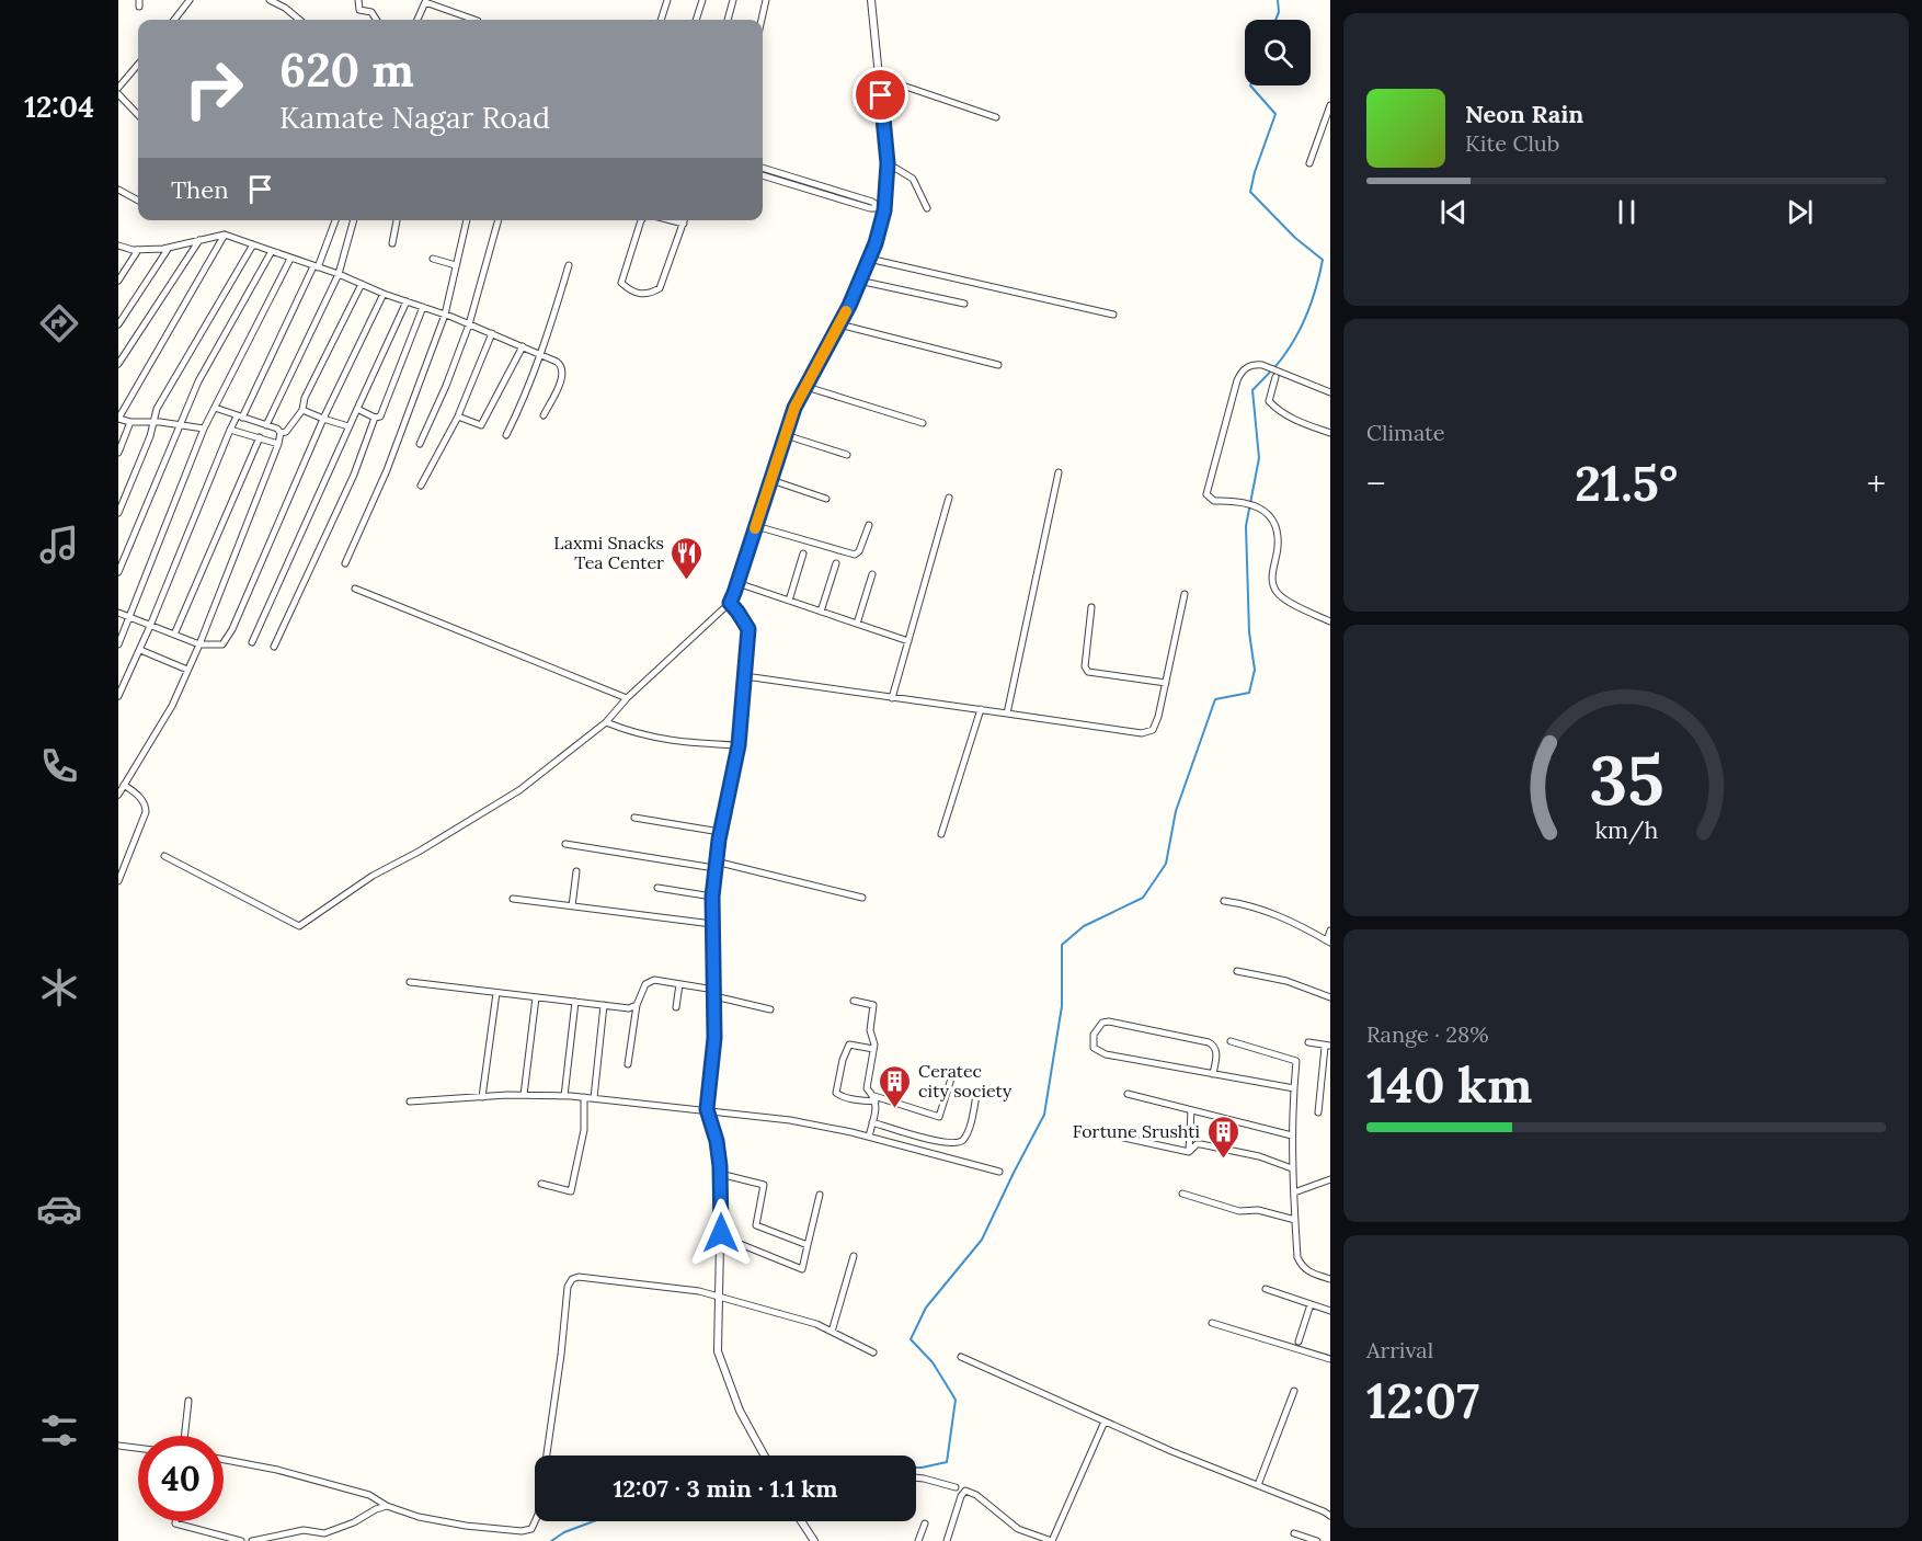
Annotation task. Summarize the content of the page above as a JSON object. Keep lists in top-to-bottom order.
{
  "places": {
    "restaurant": ["Laxmi Snacks Tea Center"],
    "building": ["Ceratec city society", "Fortune Srushti"]
  },
  "page": {
    "tabs": "12:04",
    "turn": ["620 m", "Kamate Nagar Road"],
    "song": ["Neon Rain", "Kite Club"],
    "then": "Then",
    "tile": [
      "Climate",
      ["Range · 28%", "140 km"],
      ["Arrival", "12:07"]
    ],
    "heat": ["−", "21.5°", "+"],
    "limit": "40",
    "trip": "12:07 · 3 min · 1.1 km",
    "gauge": ["35", "km/h"]
  }
}
